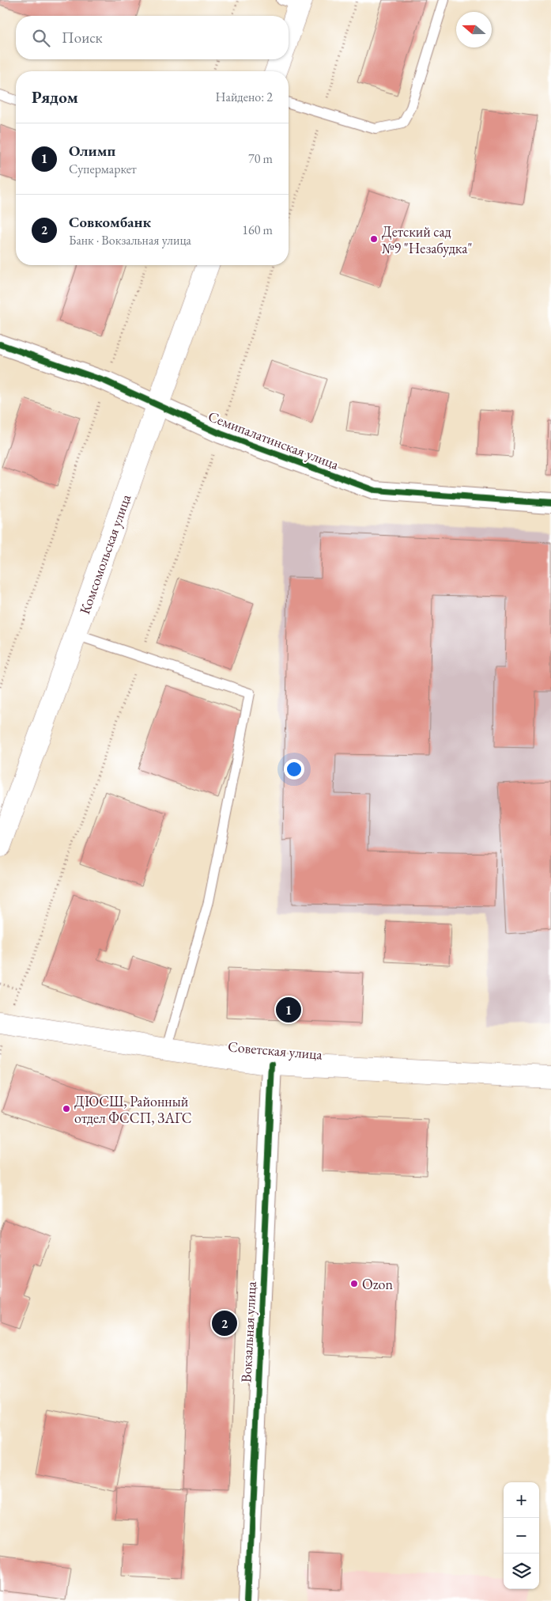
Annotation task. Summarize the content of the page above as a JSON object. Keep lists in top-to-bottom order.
{
  "streets": {
    "main road": ["Комсомольская улица", "Советская улица"],
    "street": ["Семипалатинская улица", "Вокзальная улица"]
  },
  "crossings": [
    ["Семипалатинская улица", "Комсомольская улица"],
    ["Советская улица", "Вокзальная улица"]
  ],
  "places": ["Детский сад №9 \"Незабудка\"", "ДЮСШ, Районный отдел ФССП, ЗАГС", "Ozon"],
  "north": "left",
  "page": {
    "search": "Поиск",
    "heading": ["Рядом", "Найдено: 2"],
    "list": [
      {
        "mark": "1",
        "name": "Олимп",
        "note": "Супермаркет",
        "value": "70 m"
      },
      {
        "mark": "2",
        "name": "Совкомбанк",
        "note": "Банк · Вокзальная улица",
        "value": "160 m"
      }
    ],
    "pins": ["1", "2"],
    "map_buttons": ["+", "−"]
  }
}
